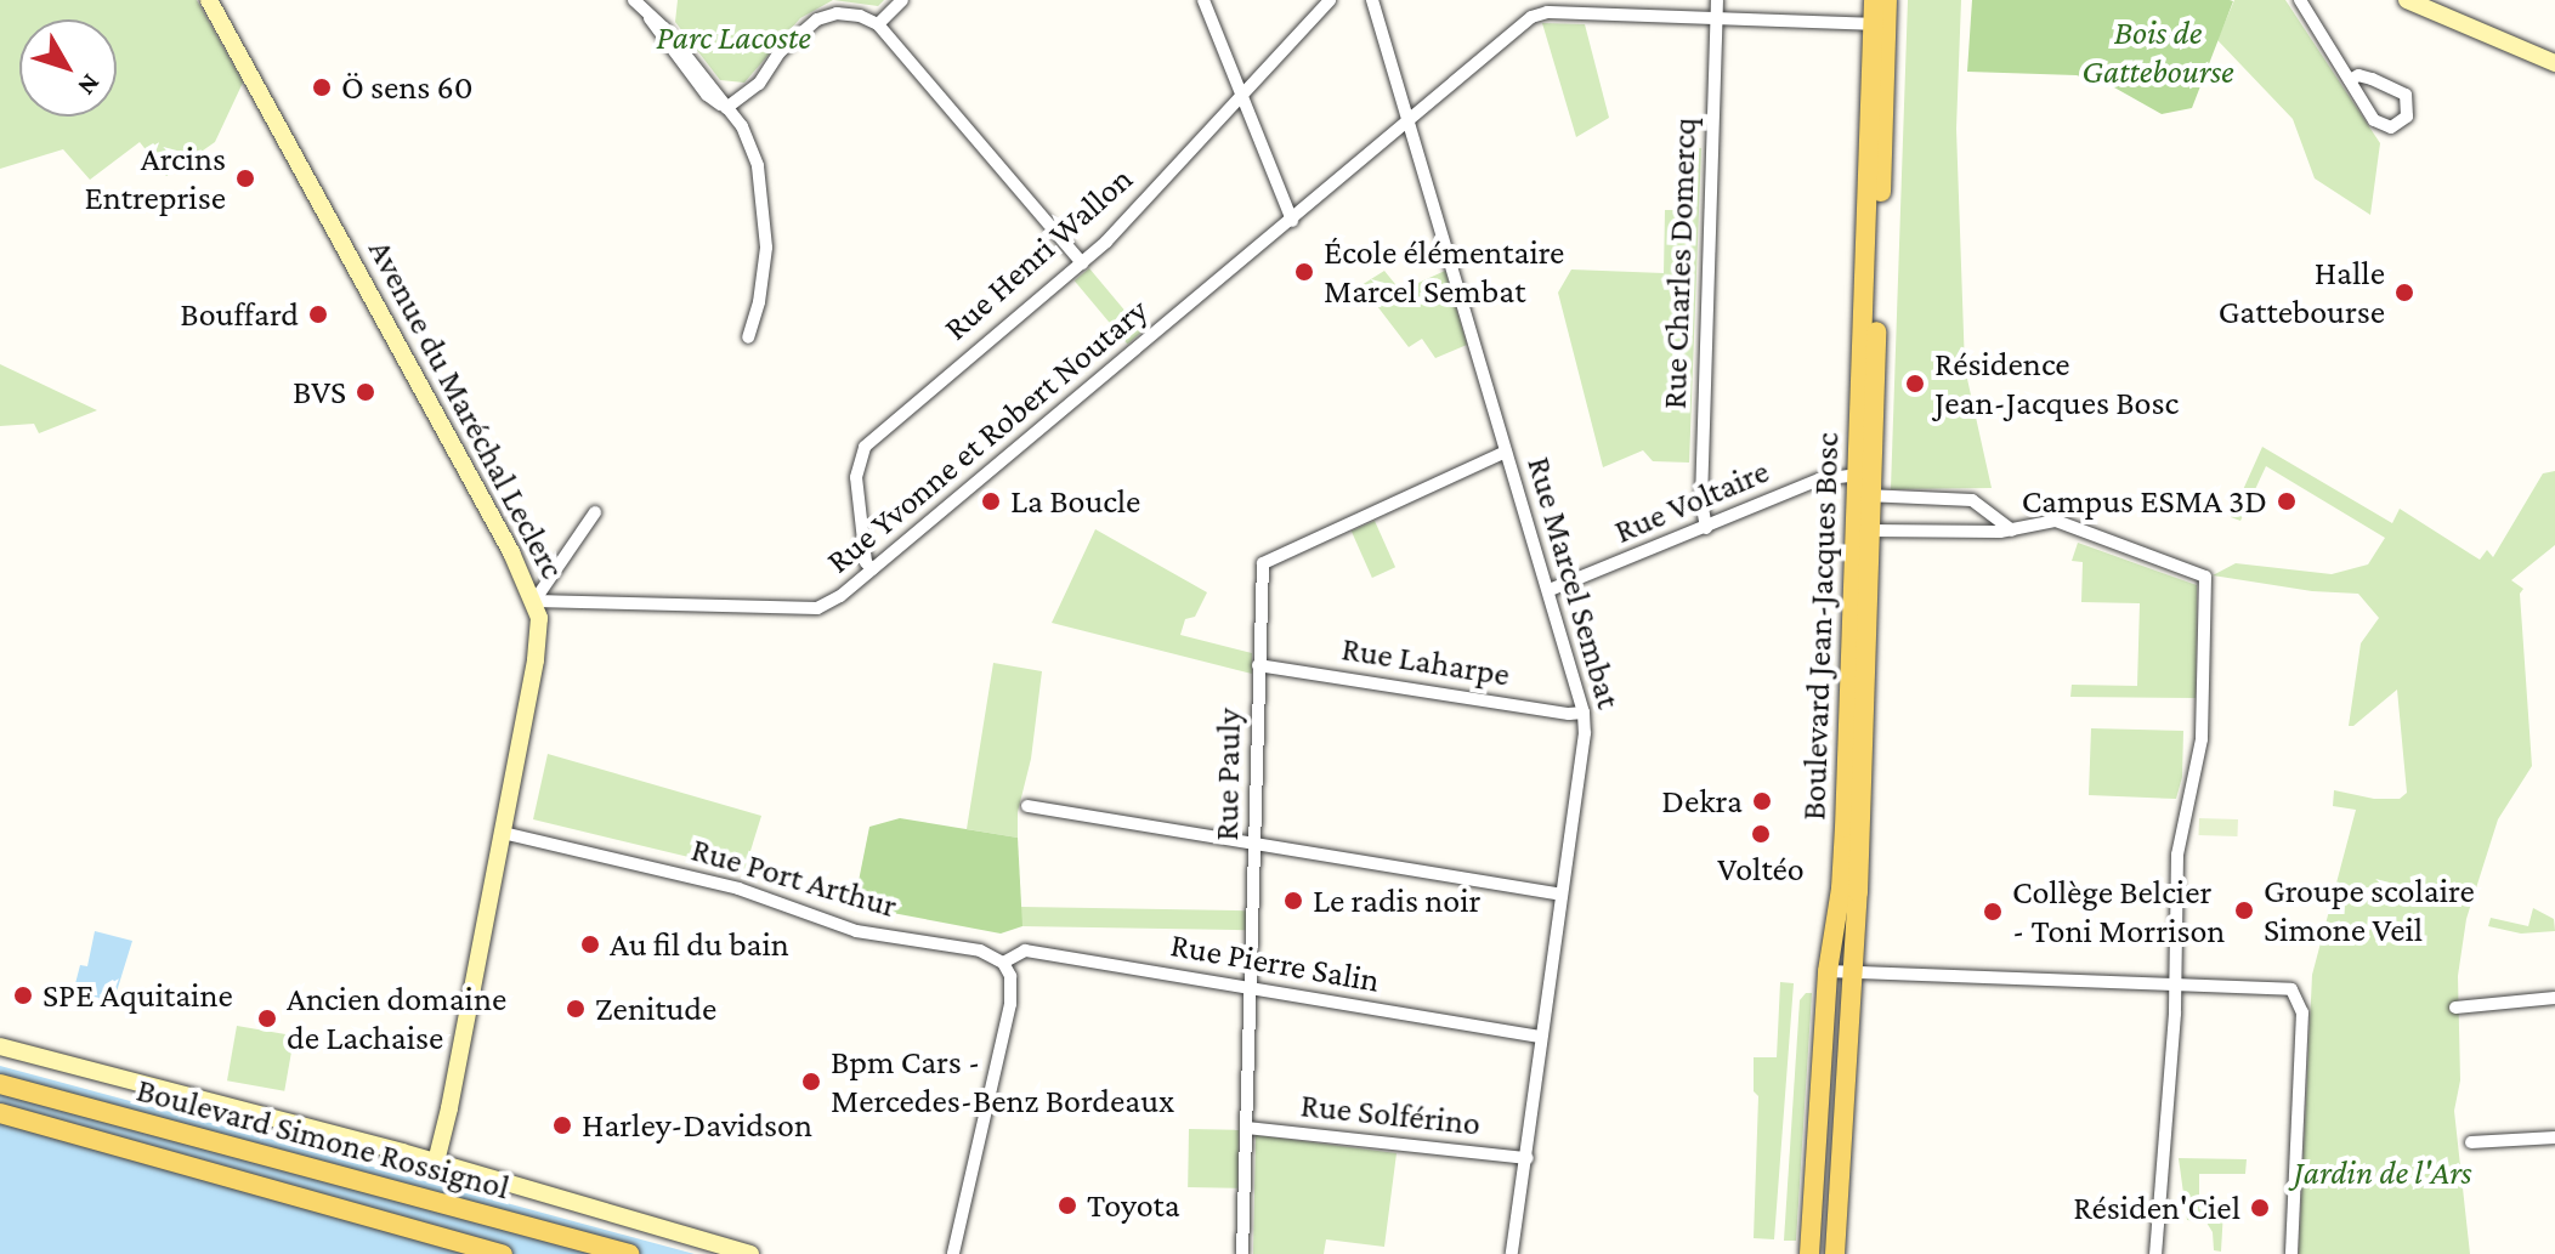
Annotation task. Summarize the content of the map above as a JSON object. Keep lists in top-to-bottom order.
{
  "streets": {
    "main road": ["Boulevard Jean-Jacques Bosc", "Boulevard Simone Rossignol"],
    "street": [
      "Rue Henri Wallon",
      "Rue Charles Domercq",
      "Avenue du Maréchal Leclerc",
      "Rue Yvonne et Robert Noutary",
      "Rue Voltaire",
      "Rue Marcel Sembat",
      "Rue Laharpe",
      "Rue Pauly",
      "Rue Port Arthur",
      "Rue Pierre Salin",
      "Rue Solférino"
    ]
  },
  "crossings": [
    ["Rue Henri Wallon", "Rue Yvonne et Robert Noutary"],
    ["Rue Charles Domercq", "Rue Yvonne et Robert Noutary"],
    ["Rue Charles Domercq", "Rue Voltaire"],
    ["Avenue du Maréchal Leclerc", "Rue Yvonne et Robert Noutary"],
    ["Avenue du Maréchal Leclerc", "Rue Port Arthur"],
    ["Rue Yvonne et Robert Noutary", "Rue Marcel Sembat"],
    ["Rue Yvonne et Robert Noutary", "Boulevard Jean-Jacques Bosc"],
    ["Rue Voltaire", "Rue Marcel Sembat"],
    ["Rue Voltaire", "Boulevard Jean-Jacques Bosc"],
    ["Rue Marcel Sembat", "Rue Laharpe"],
    ["Rue Marcel Sembat", "Rue Pauly"],
    ["Rue Marcel Sembat", "Rue Pierre Salin"],
    ["Rue Marcel Sembat", "Rue Solférino"],
    ["Rue Laharpe", "Rue Pauly"],
    ["Rue Pauly", "Rue Pierre Salin"],
    ["Rue Pauly", "Rue Solférino"],
    ["Rue Port Arthur", "Rue Pierre Salin"]
  ],
  "parks": ["Bois de Gattebourse", "Parc Lacoste", "Jardin de l'Ars"],
  "places": [
    "Ö sens 60",
    "Arcins Entreprise",
    "École élémentaire Marcel Sembat",
    "Halle Gattebourse",
    "Bouffard",
    "Résidence Jean-Jacques Bosc",
    "BVS",
    "La Boucle",
    "Campus ESMA 3D",
    "Dekra",
    "Voltéo",
    "Le radis noir",
    "Groupe scolaire Simone Veil",
    "Collège Belcier - Toni Morrison",
    "Au fil du bain",
    "SPE Aquitaine",
    "Zenitude",
    "Ancien domaine de Lachaise",
    "Bpm Cars - Mercedes-Benz Bordeaux",
    "Harley-Davidson",
    "Toyota",
    "Résiden'Ciel"
  ],
  "north": "bottom right"
}
